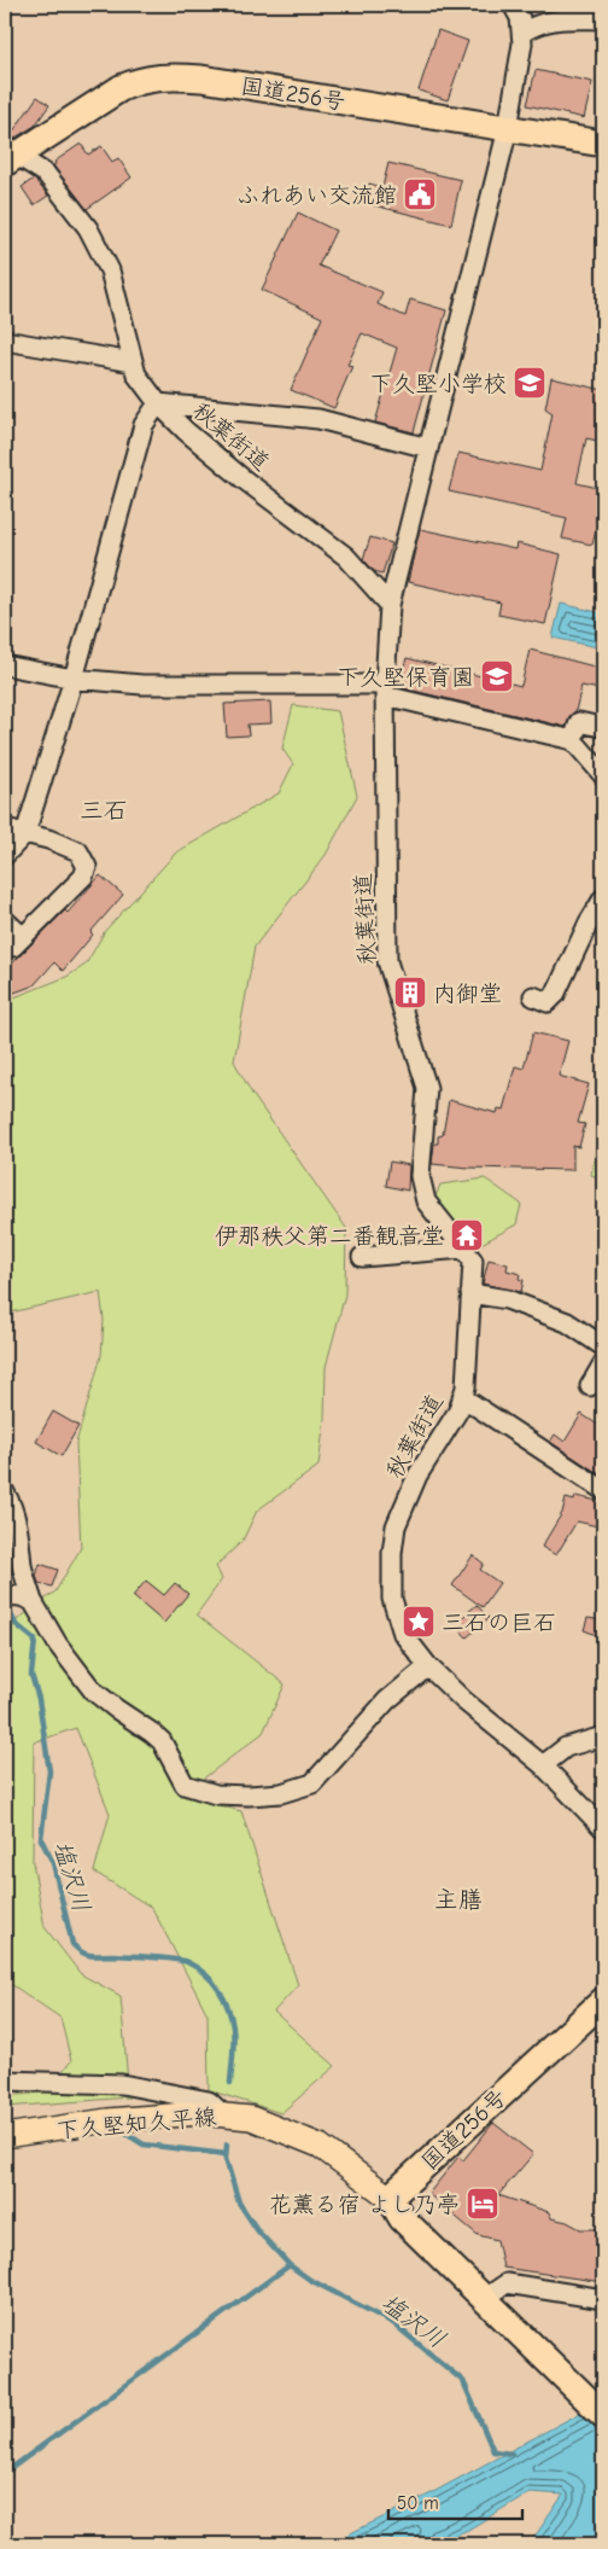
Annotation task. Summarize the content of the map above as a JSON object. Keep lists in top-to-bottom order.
{
  "streets": {
    "highway": ["国道256号"],
    "main road": ["下久堅知久平線"],
    "street": ["秋葉街道"]
  },
  "crossings": [
    ["国道256号", "秋葉街道"],
    ["国道256号", "下久堅知久平線"]
  ],
  "districts": ["三石", "主膳"],
  "water": ["塩沢川"],
  "places": {
    "public building": ["ふれあい交流館"],
    "school or university": ["下久堅小学校", "下久堅保育園"],
    "building": ["内御堂"],
    "temple": ["伊那秩父第二番観音堂"],
    "place": ["三石の巨石"],
    "hotel": ["花薫る宿 よし乃亭"]
  },
  "scale_bar": "50 m"
}
